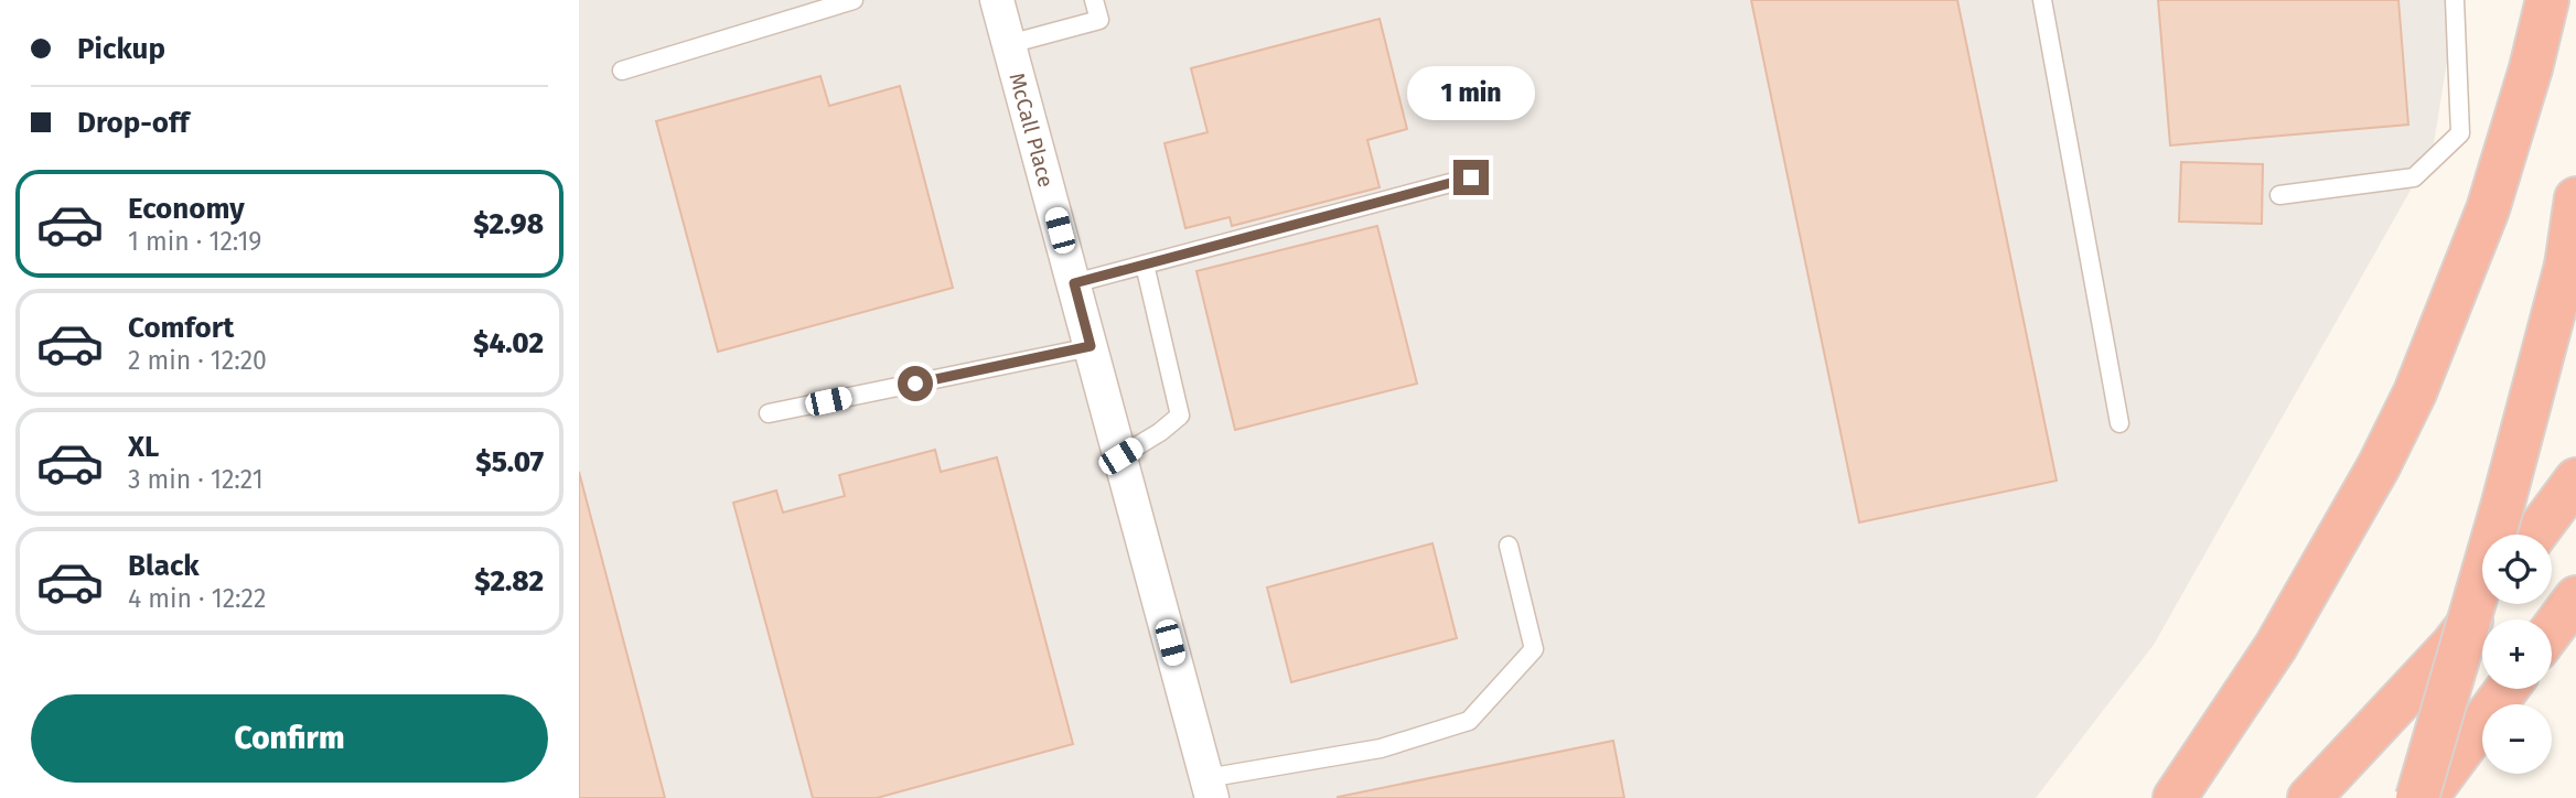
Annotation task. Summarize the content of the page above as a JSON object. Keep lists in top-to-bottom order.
{
  "streets": {
    "street": ["McCall Place"]
  },
  "page": {
    "banner": ["Pickup", "Drop-off"],
    "bubble": "1 min",
    "list": [
      {
        "name": "Economy",
        "note": "1 min · 12:19",
        "value": "$2.98"
      },
      {
        "name": "Comfort",
        "note": "2 min · 12:20",
        "value": "$4.02"
      },
      {
        "name": "XL",
        "note": "3 min · 12:21",
        "value": "$5.07"
      },
      {
        "name": "Black",
        "note": "4 min · 12:22",
        "value": "$2.82"
      }
    ],
    "map_buttons": ["+", "−"],
    "buttons": "Confirm"
  }
}
